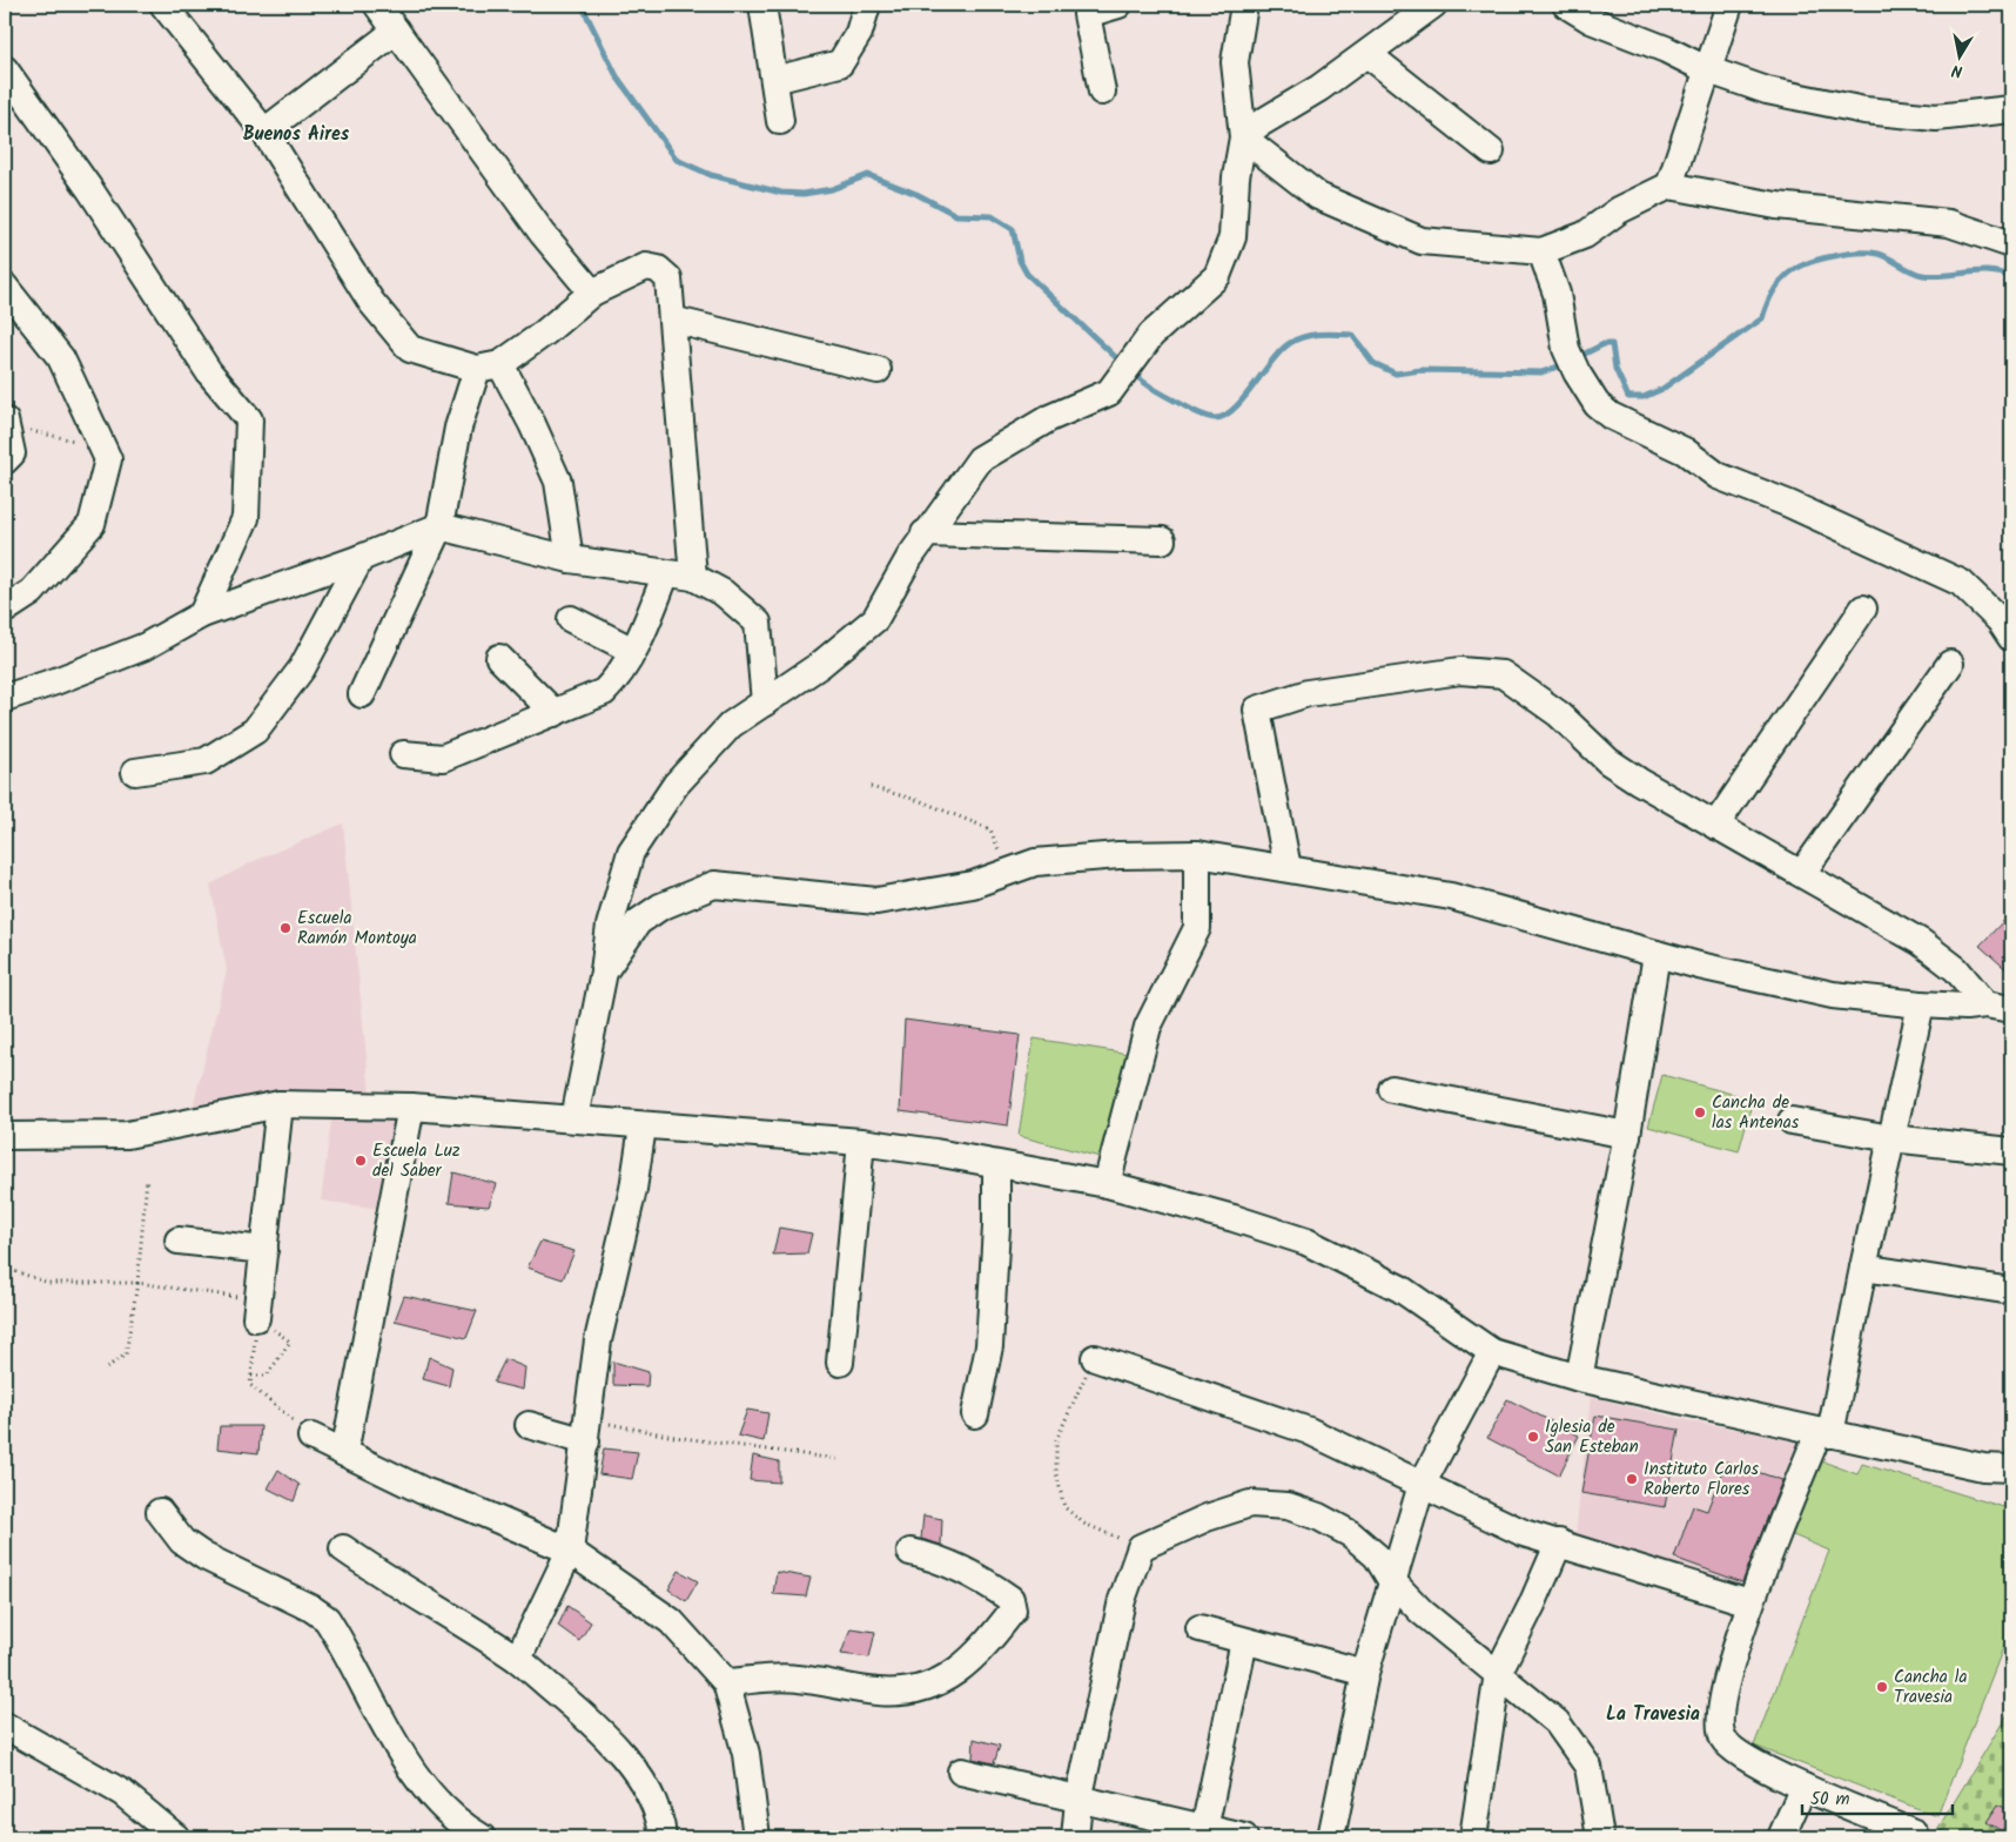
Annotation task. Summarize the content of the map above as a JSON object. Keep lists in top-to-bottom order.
{
  "districts": ["Buenos Aires", "La Travesia"],
  "places": [
    "Escuela Ramón Montoya",
    "Cancha de las Antenas",
    "Escuela Luz del Saber",
    "Iglesia de San Esteban",
    "Instituto Carlos Roberto Flores",
    "Cancha la Travesia"
  ],
  "scale_bar": "50 m",
  "north": "bottom"
}
